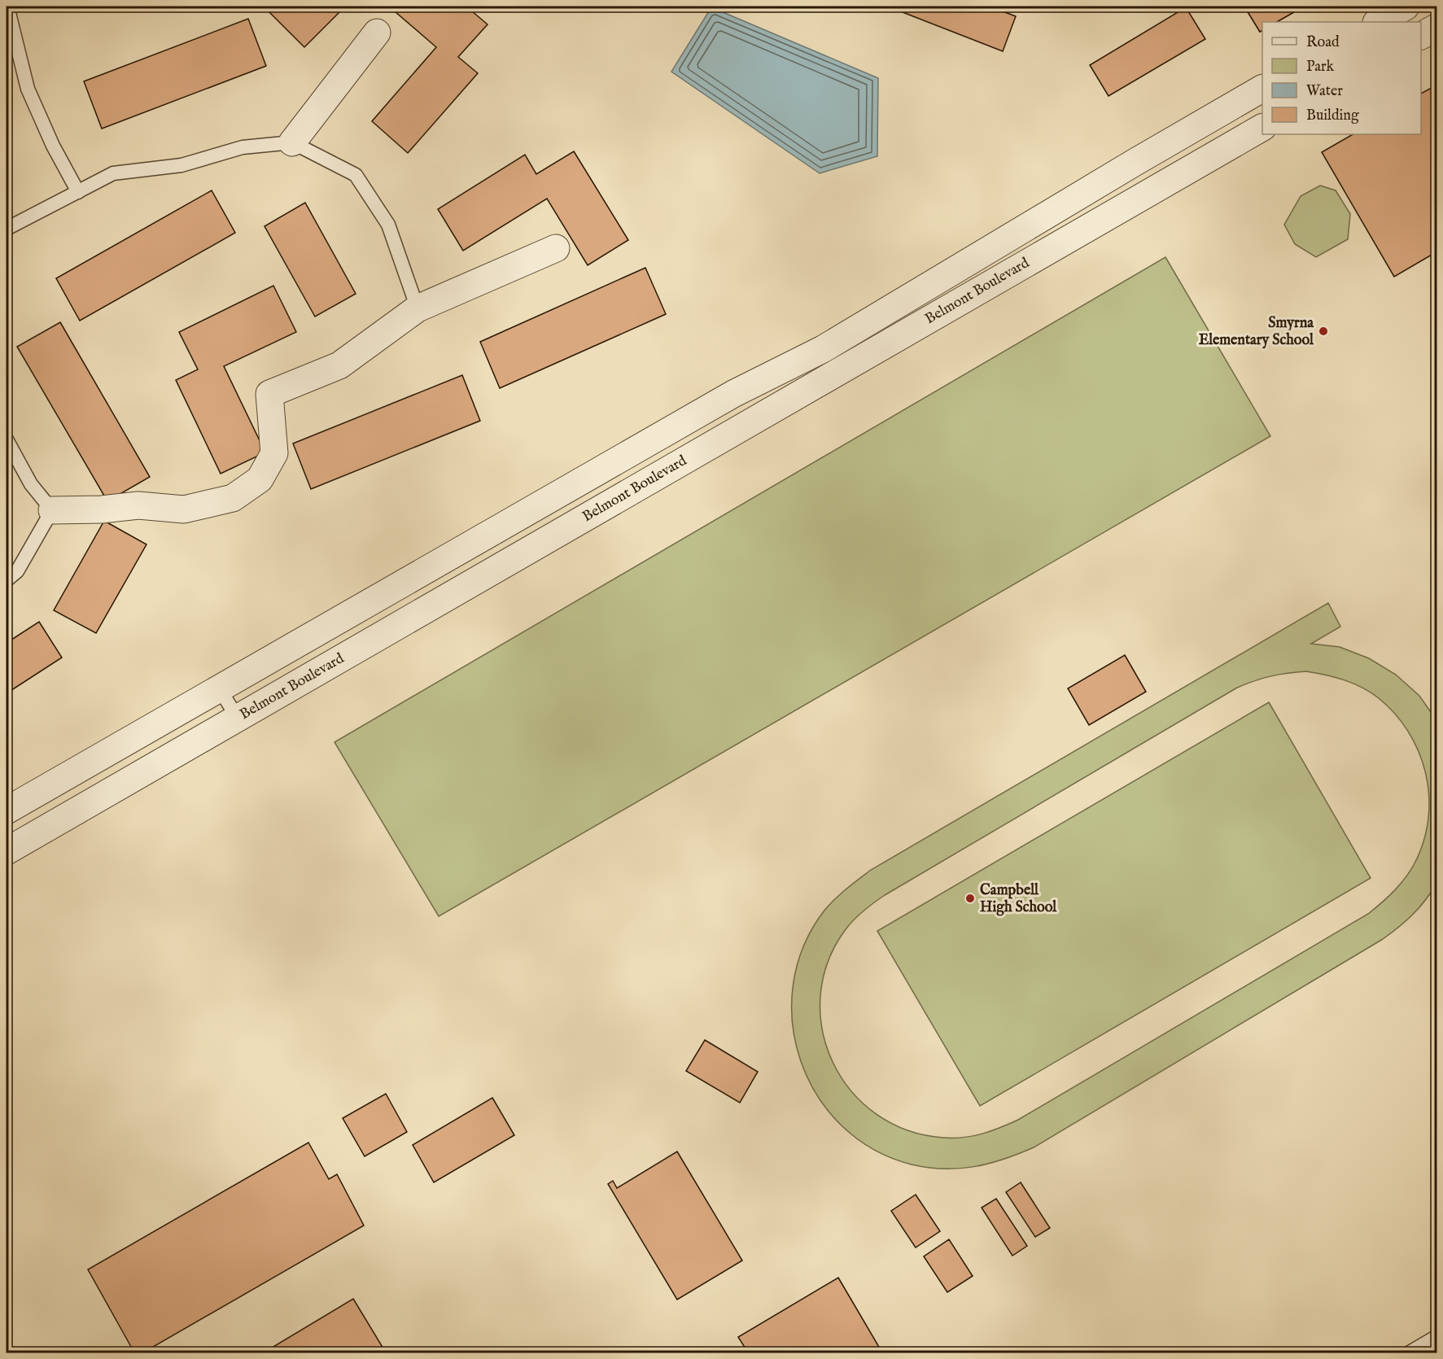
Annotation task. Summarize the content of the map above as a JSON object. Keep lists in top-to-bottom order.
{
  "streets": {
    "street": ["Belmont Boulevard"]
  },
  "places": ["Smyrna Elementary School", "Campbell High School"],
  "legend": [
    "Road",
    "Park",
    "Water",
    "Building"
  ]
}
